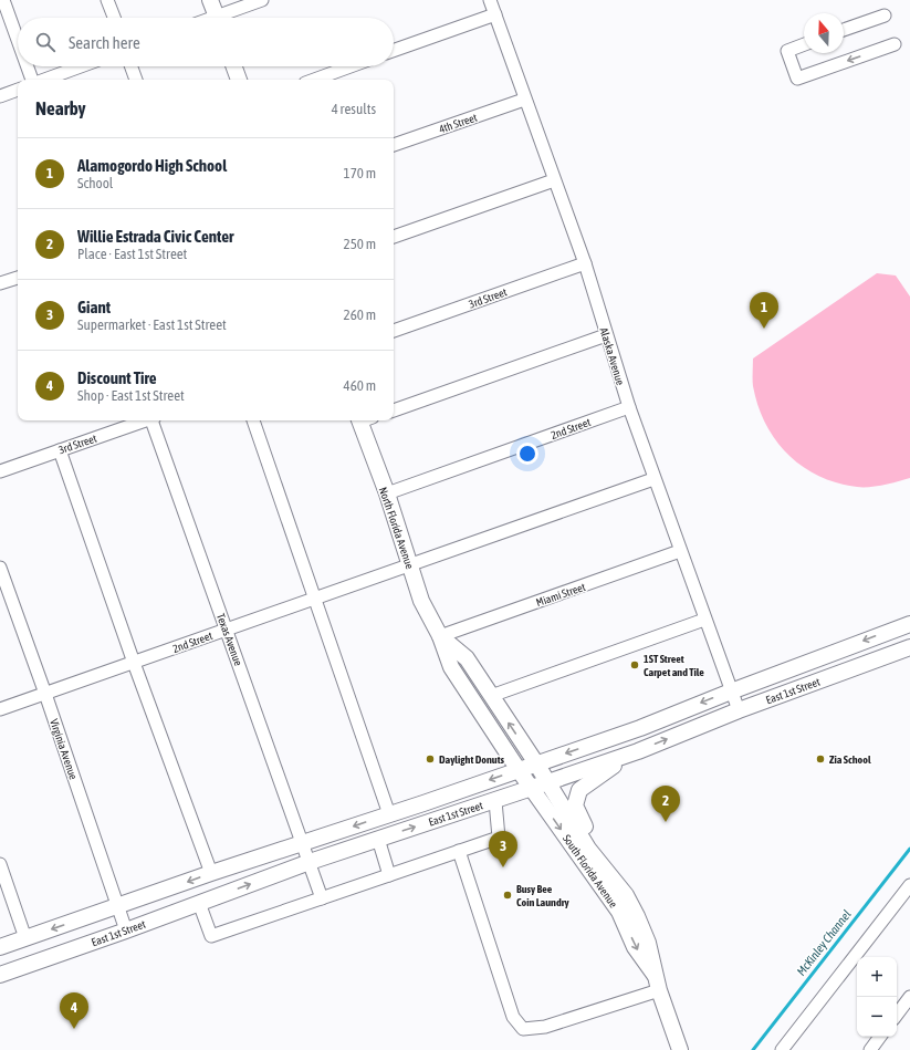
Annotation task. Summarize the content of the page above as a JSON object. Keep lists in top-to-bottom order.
{
  "streets": {
    "main road": ["North Florida Avenue", "East 1st Street", "South Florida Avenue"],
    "street": [
      "4th Street",
      "3rd Street",
      "Alaska Avenue",
      "2nd Street",
      "Miami Street",
      "Texas Avenue",
      "Virginia Avenue"
    ]
  },
  "crossings": [
    ["4th Street", "Alaska Avenue"],
    ["3rd Street", "Alaska Avenue"],
    ["Alaska Avenue", "2nd Street"],
    ["Alaska Avenue", "Miami Street"],
    ["Alaska Avenue", "East 1st Street"],
    ["2nd Street", "North Florida Avenue"],
    ["2nd Street", "Texas Avenue"],
    ["2nd Street", "Virginia Avenue"],
    ["North Florida Avenue", "Miami Street"],
    ["North Florida Avenue", "East 1st Street"],
    ["North Florida Avenue", "South Florida Avenue"],
    ["Texas Avenue", "East 1st Street"],
    ["East 1st Street", "Virginia Avenue"],
    ["East 1st Street", "South Florida Avenue"]
  ],
  "water": ["McKinley Channel"],
  "places": [
    "1ST Street Carpet and Tile",
    "Daylight Donuts",
    "Zia School",
    "Busy Bee Coin Laundry"
  ],
  "north": "top",
  "page": {
    "search": "Search here",
    "heading": ["Nearby", "4 results"],
    "list": [
      {
        "mark": "1",
        "name": "Alamogordo High School",
        "note": "School",
        "value": "170 m"
      },
      {
        "mark": "2",
        "name": "Willie Estrada Civic Center",
        "note": "Place · East 1st Street",
        "value": "250 m"
      },
      {
        "mark": "3",
        "name": "Giant",
        "note": "Supermarket · East 1st Street",
        "value": "260 m"
      },
      {
        "mark": "4",
        "name": "Discount Tire",
        "note": "Shop · East 1st Street",
        "value": "460 m"
      }
    ],
    "pins": [
      "1",
      "2",
      "3",
      "4"
    ],
    "map_buttons": ["+", "−"]
  }
}
